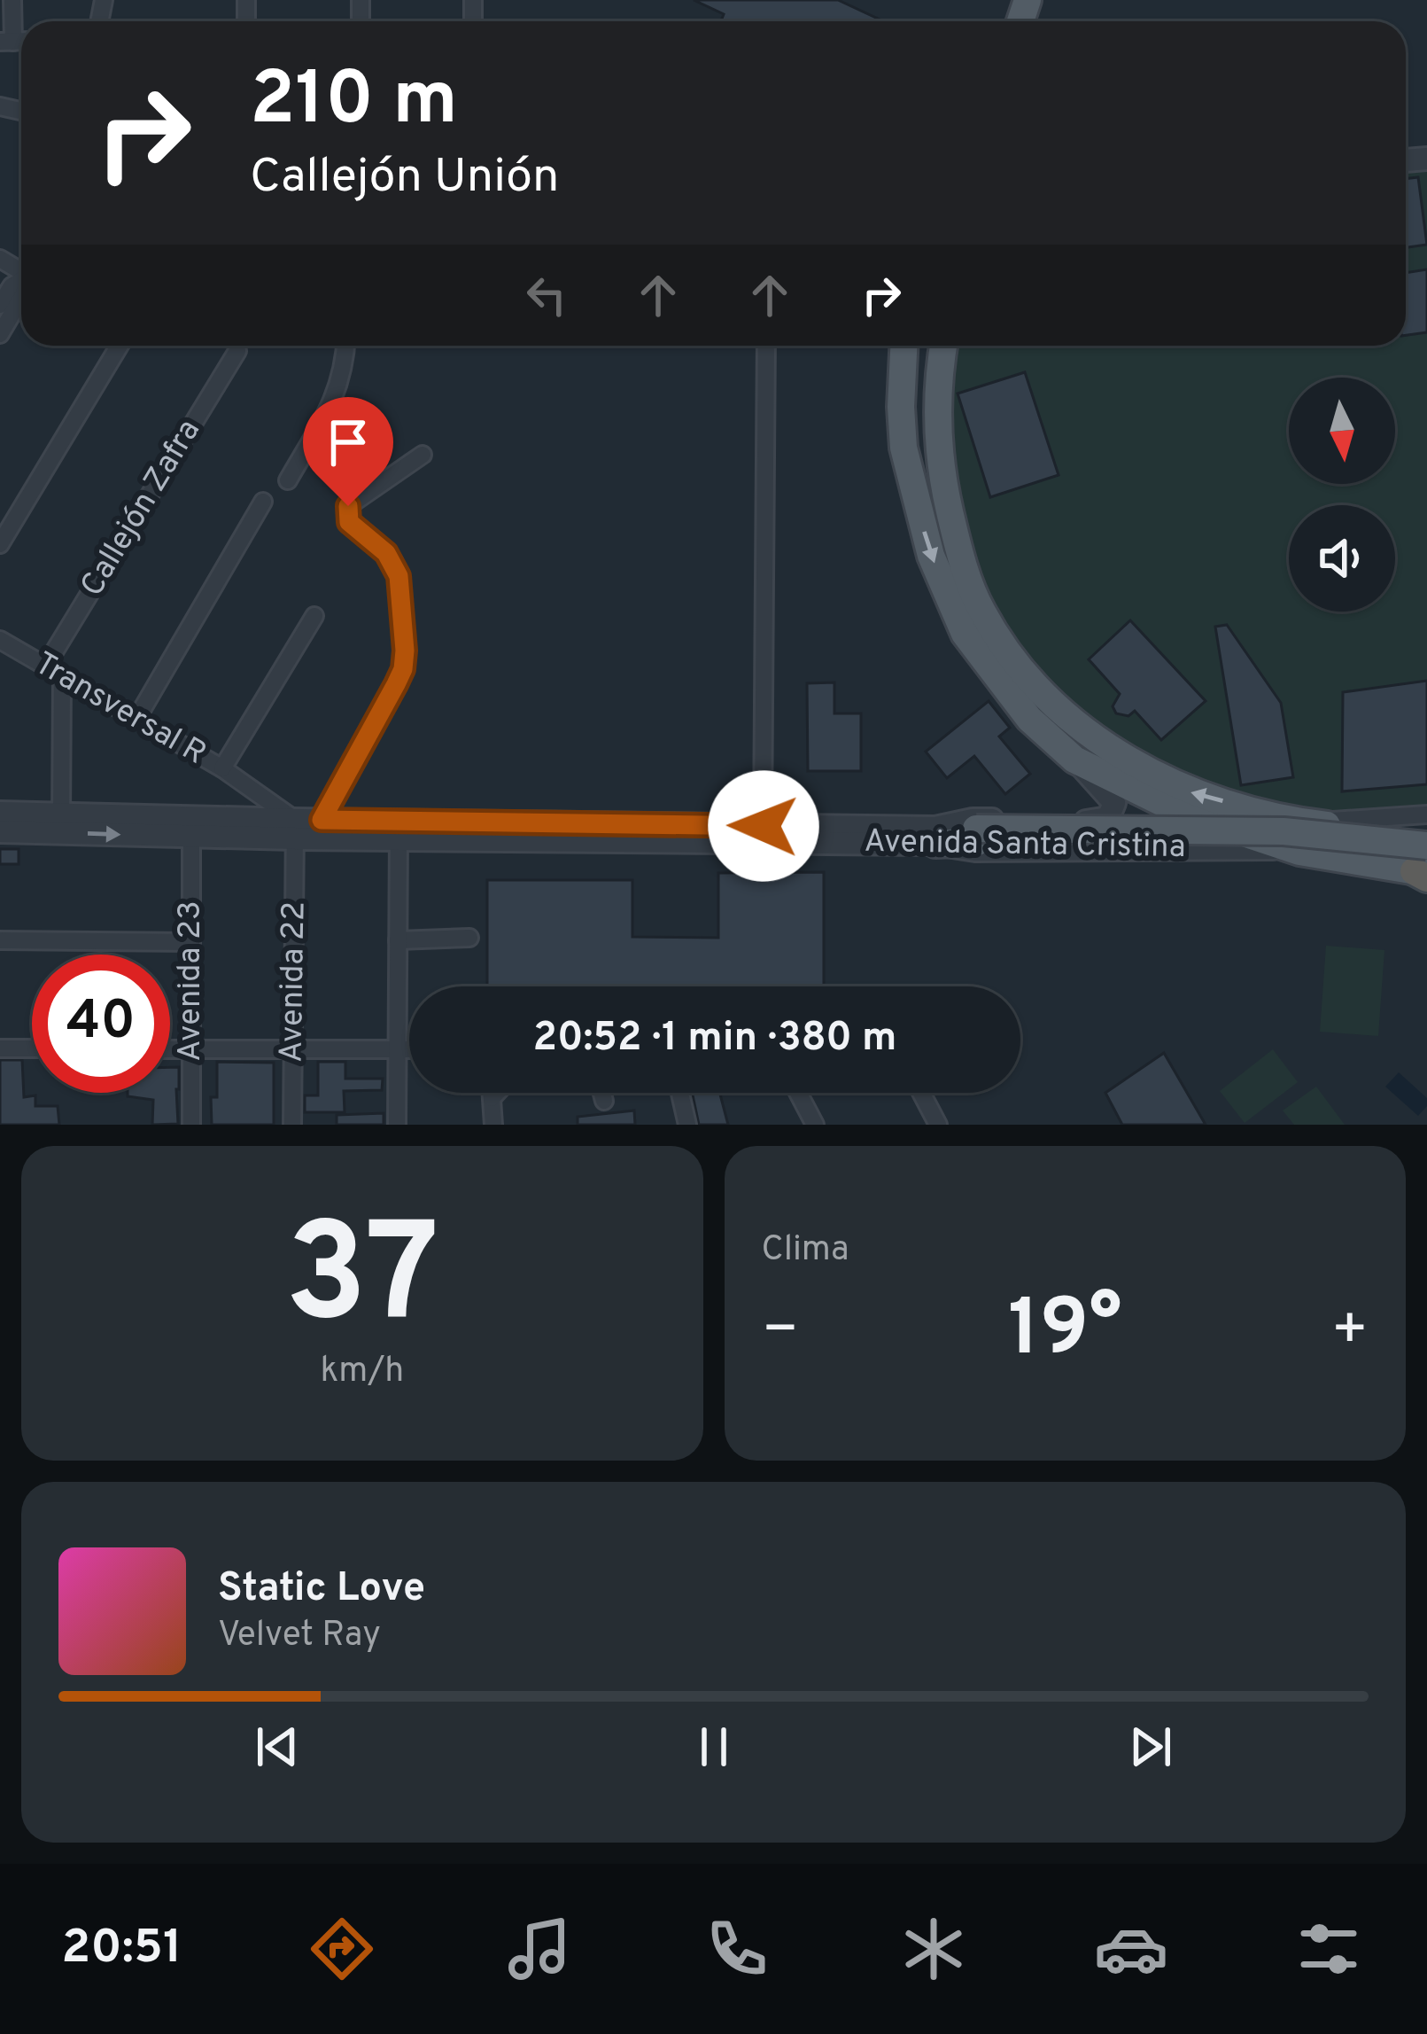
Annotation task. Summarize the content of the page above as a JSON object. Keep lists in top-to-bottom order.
{
  "streets": {
    "street": [
      "Callejón Zafra",
      "Transversal R",
      "Avenida Santa Cristina",
      "Avenida 23",
      "Avenida 22"
    ]
  },
  "crossings": [
    ["Callejón Zafra", "Transversal R"],
    ["Transversal R", "Avenida Santa Cristina"],
    ["Transversal R", "Avenida 22"],
    ["Avenida Santa Cristina", "Avenida 23"],
    ["Avenida Santa Cristina", "Avenida 22"]
  ],
  "north": "bottom",
  "page": {
    "turn": ["210 m", "Callejón Unión"],
    "limit": "40",
    "trip": "20:52 · 1 min · 380 m",
    "tile": [
      ["37", "km/h"],
      "Clima"
    ],
    "heat": ["−", "19°", "+"],
    "song": ["Static Love", "Velvet Ray"],
    "tabs": "20:51"
  }
}
